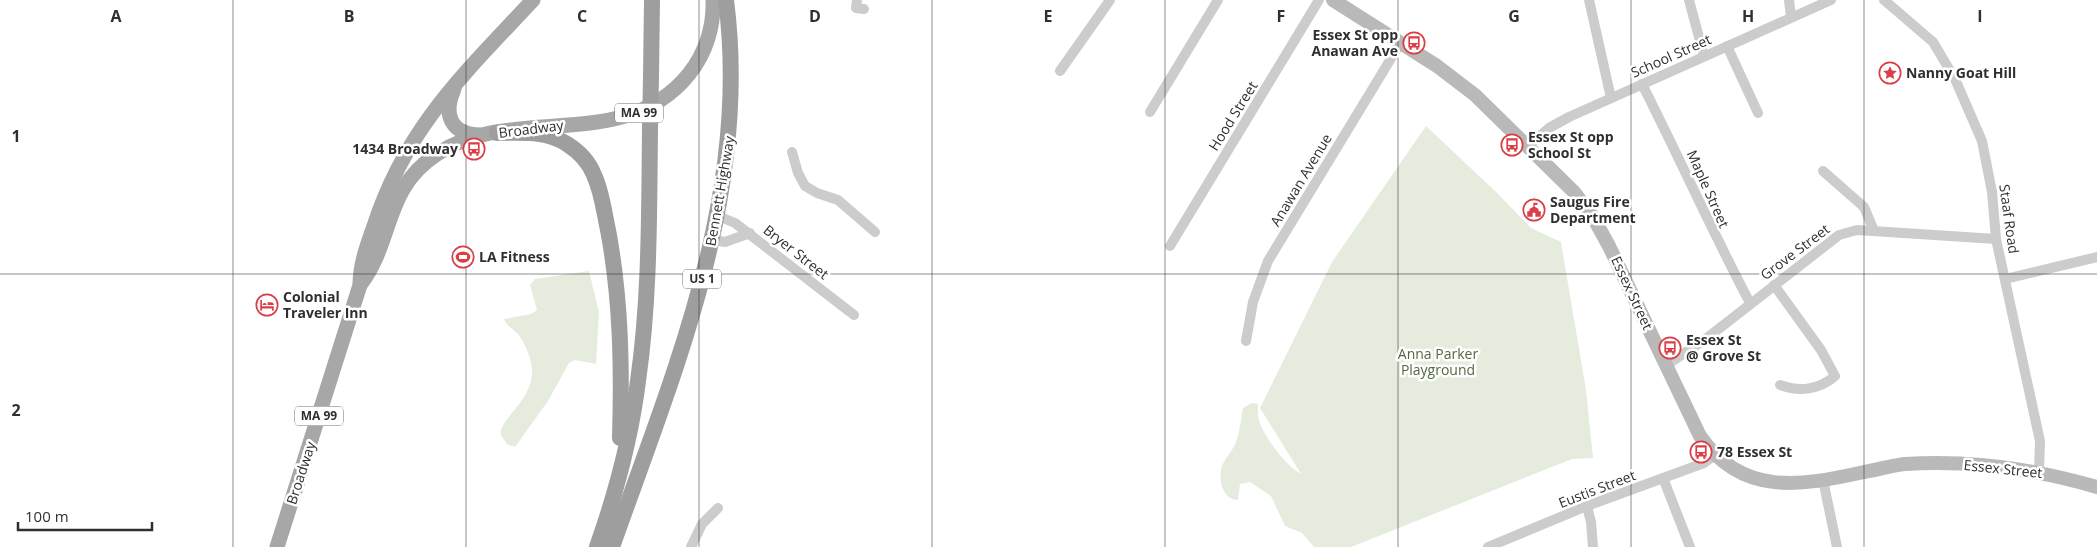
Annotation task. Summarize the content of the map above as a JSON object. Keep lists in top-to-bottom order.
{
  "streets": {
    "highway": ["Bennett Highway", "US 1"],
    "main road": ["MA 99", "Broadway", "Essex Street"],
    "street": [
      "School Street",
      "Hood Street",
      "Anawan Avenue",
      "Maple Street",
      "Staaf Road",
      "Bryer Street",
      "Grove Street",
      "Eustis Street"
    ]
  },
  "crossings": [
    ["School Street", "Maple Street"],
    ["School Street", "Essex Street"],
    ["Anawan Avenue", "Essex Street"],
    ["Maple Street", "Grove Street"],
    ["Bennett Highway", "Bryer Street"],
    ["Staaf Road", "Grove Street"],
    ["Staaf Road", "Essex Street"],
    ["Grove Street", "Essex Street"],
    ["Essex Street", "Eustis Street"]
  ],
  "parks": ["Anna Parker Playground"],
  "places": {
    "bus stop": [
      "Essex St opp Anawan Ave",
      "Essex St opp School St",
      "1434 Broadway",
      "Essex St @ Grove St",
      "78 Essex St"
    ],
    "place": ["Nanny Goat Hill"],
    "public building": ["Saugus Fire Department"],
    "sports": ["LA Fitness"],
    "hotel": ["Colonial Traveler Inn"]
  },
  "scale_bar": "100 m",
  "grid": {
    "columns": [
      "A",
      "B",
      "C",
      "D",
      "E",
      "F",
      "G",
      "H",
      "I"
    ],
    "rows": ["1", "2"]
  }
}
